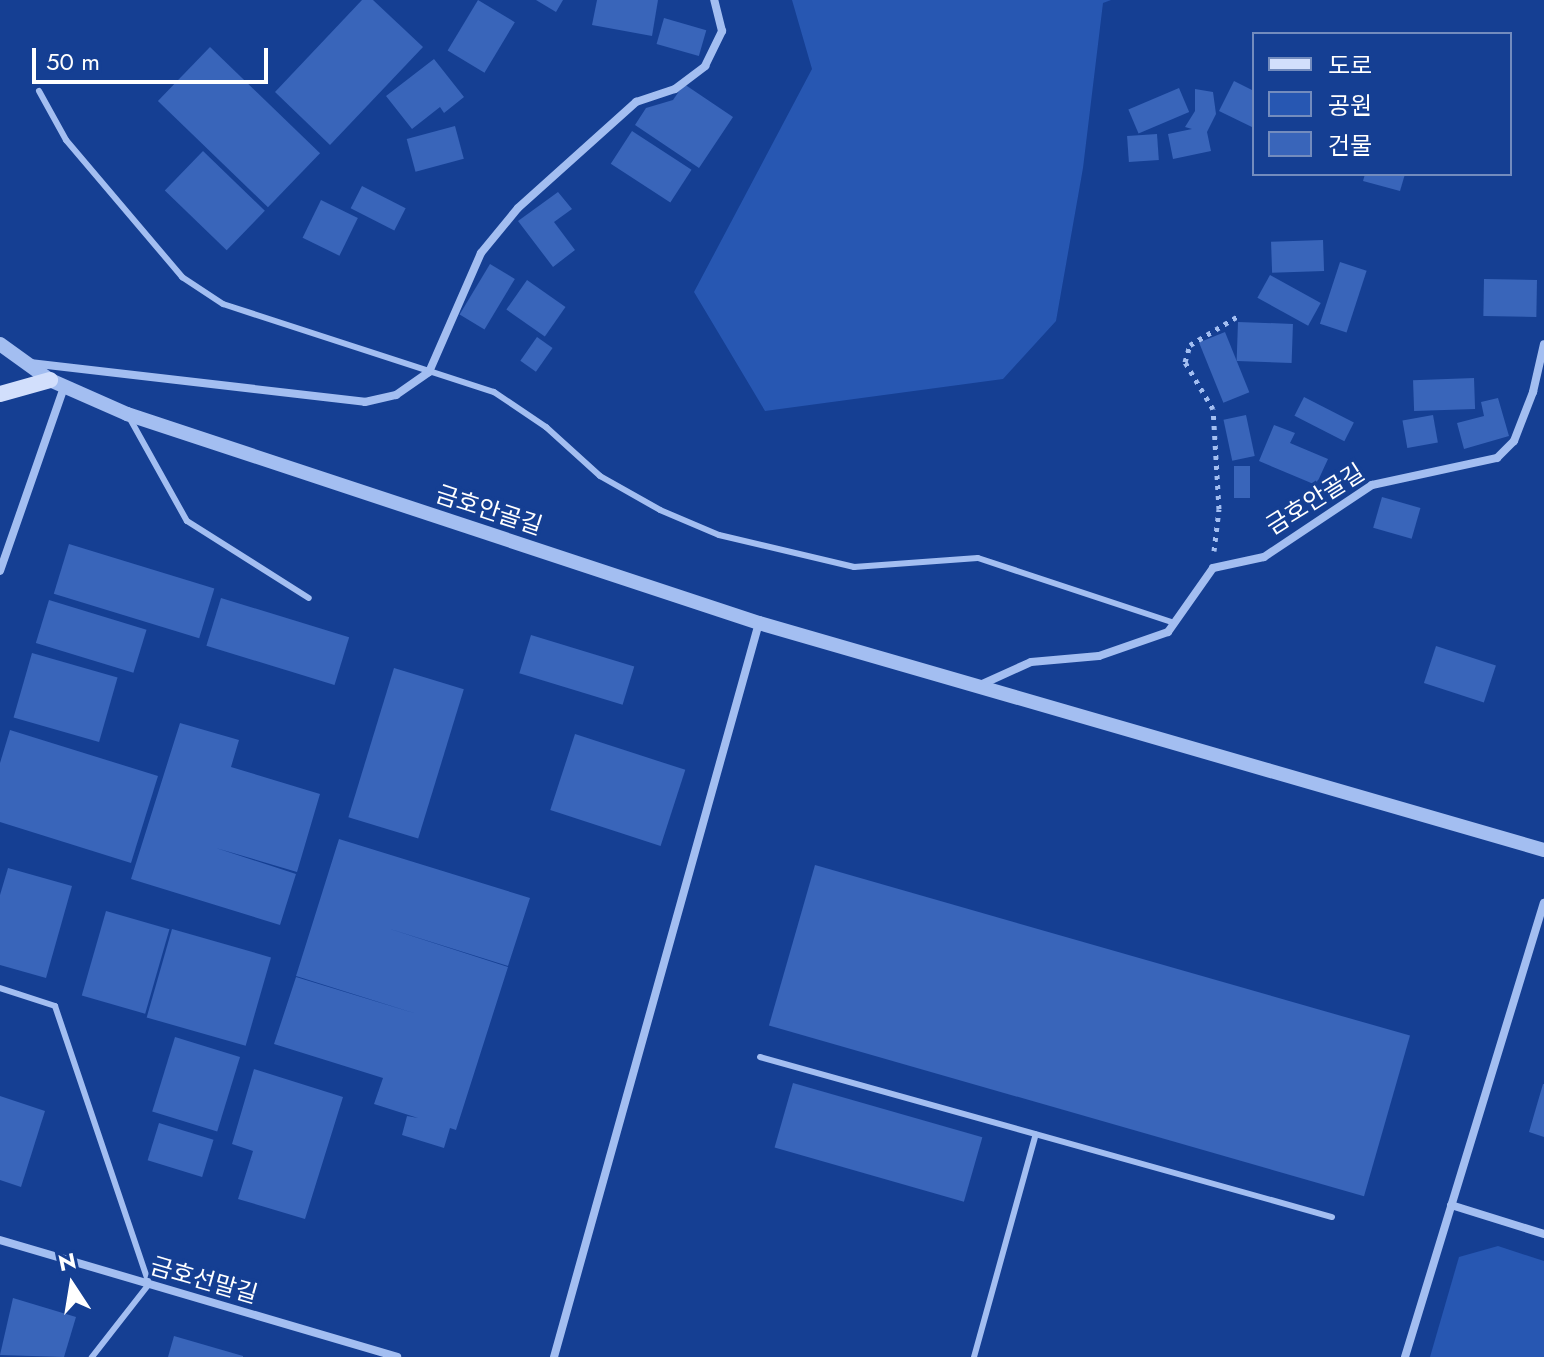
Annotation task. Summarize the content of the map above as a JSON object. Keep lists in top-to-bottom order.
{
  "streets": {
    "street": ["금호안골길", "금호선말길"]
  },
  "legend": ["도로", "공원", "건물"],
  "scale_bar": "50 m",
  "north": "top"
}
